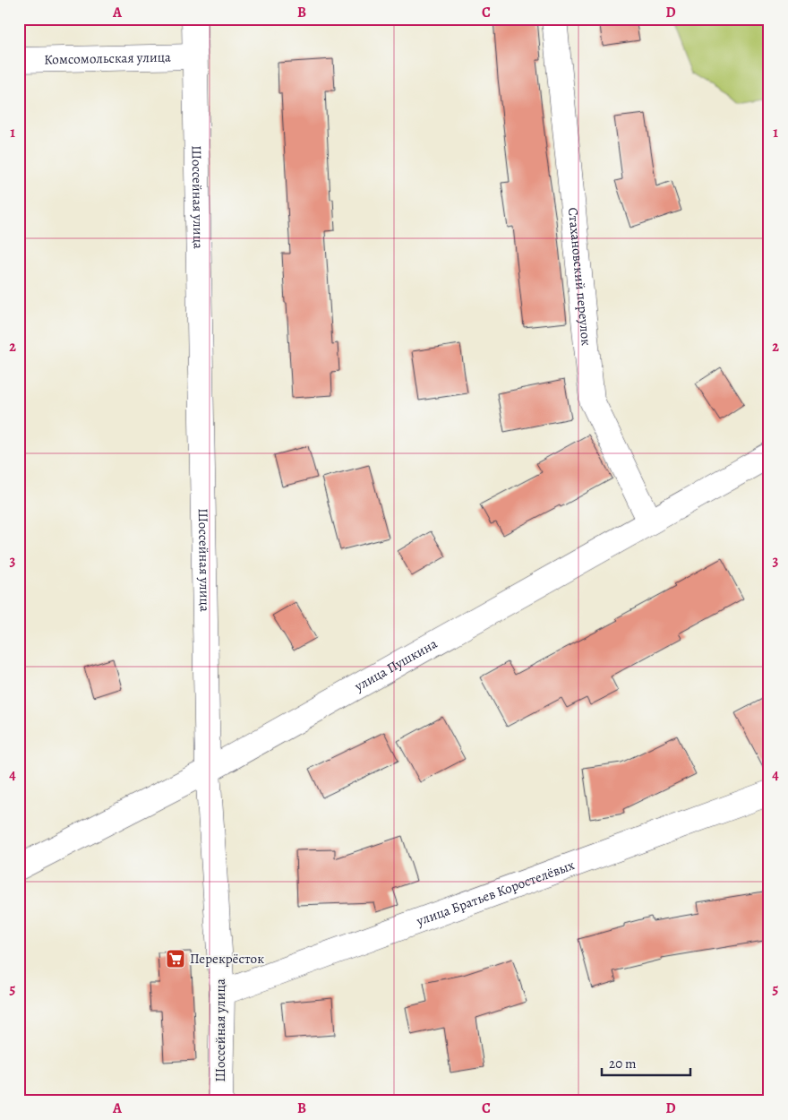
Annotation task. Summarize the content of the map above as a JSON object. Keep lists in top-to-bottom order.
{
  "streets": {
    "street": [
      "Комсомольская улица",
      "Шоссейная улица",
      "Стахановский переулок",
      "улица Пушкина",
      "улица Братьев Коростелёвых"
    ]
  },
  "crossings": [
    ["Комсомольская улица", "Шоссейная улица"],
    ["Шоссейная улица", "улица Пушкина"],
    ["Шоссейная улица", "улица Братьев Коростелёвых"],
    ["Стахановский переулок", "улица Пушкина"]
  ],
  "places": {
    "supermarket": ["Перекрёсток"]
  },
  "scale_bar": "20 m",
  "grid": {
    "columns": [
      "A",
      "B",
      "C",
      "D"
    ],
    "rows": [
      "1",
      "2",
      "3",
      "4",
      "5"
    ]
  }
}
